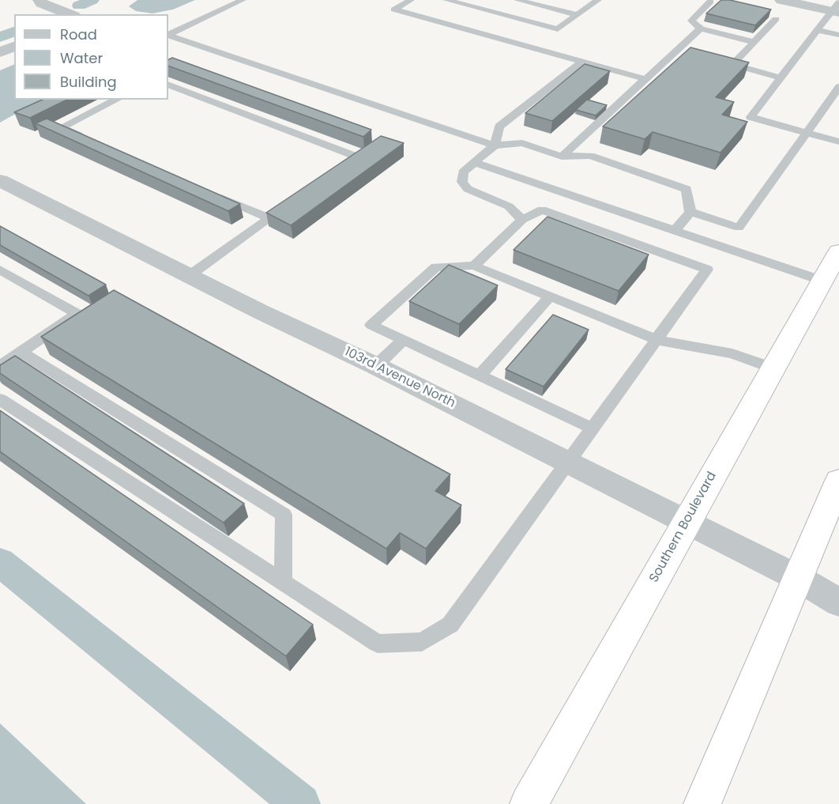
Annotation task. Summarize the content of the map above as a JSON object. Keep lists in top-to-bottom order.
{
  "streets": {
    "highway": ["Southern Boulevard"],
    "street": ["103rd Avenue North"]
  },
  "crossings": [
    ["103rd Avenue North", "Southern Boulevard"]
  ],
  "legend": ["Road", "Water", "Building"]
}
